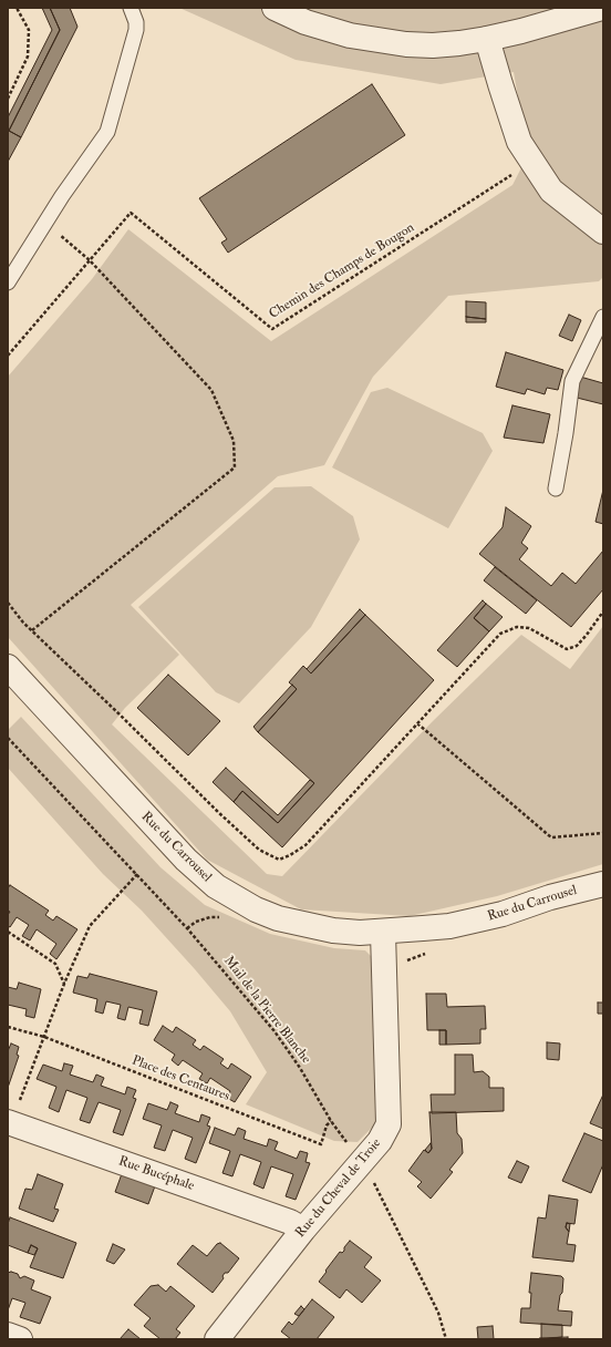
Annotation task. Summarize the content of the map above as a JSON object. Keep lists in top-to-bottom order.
{
  "streets": {
    "street": ["Rue du Carrousel", "Rue Bucéphale", "Rue du Cheval de Troie"],
    "path": ["Chemin des Champs de Bougon", "Mail de la Pierre Blanche", "Place des Centaures"]
  },
  "crossings": [
    ["Rue du Carrousel", "Rue du Cheval de Troie"],
    ["Mail de la Pierre Blanche", "Place des Centaures"],
    ["Mail de la Pierre Blanche", "Rue du Cheval de Troie"],
    ["Rue Bucéphale", "Rue du Cheval de Troie"]
  ]
}
